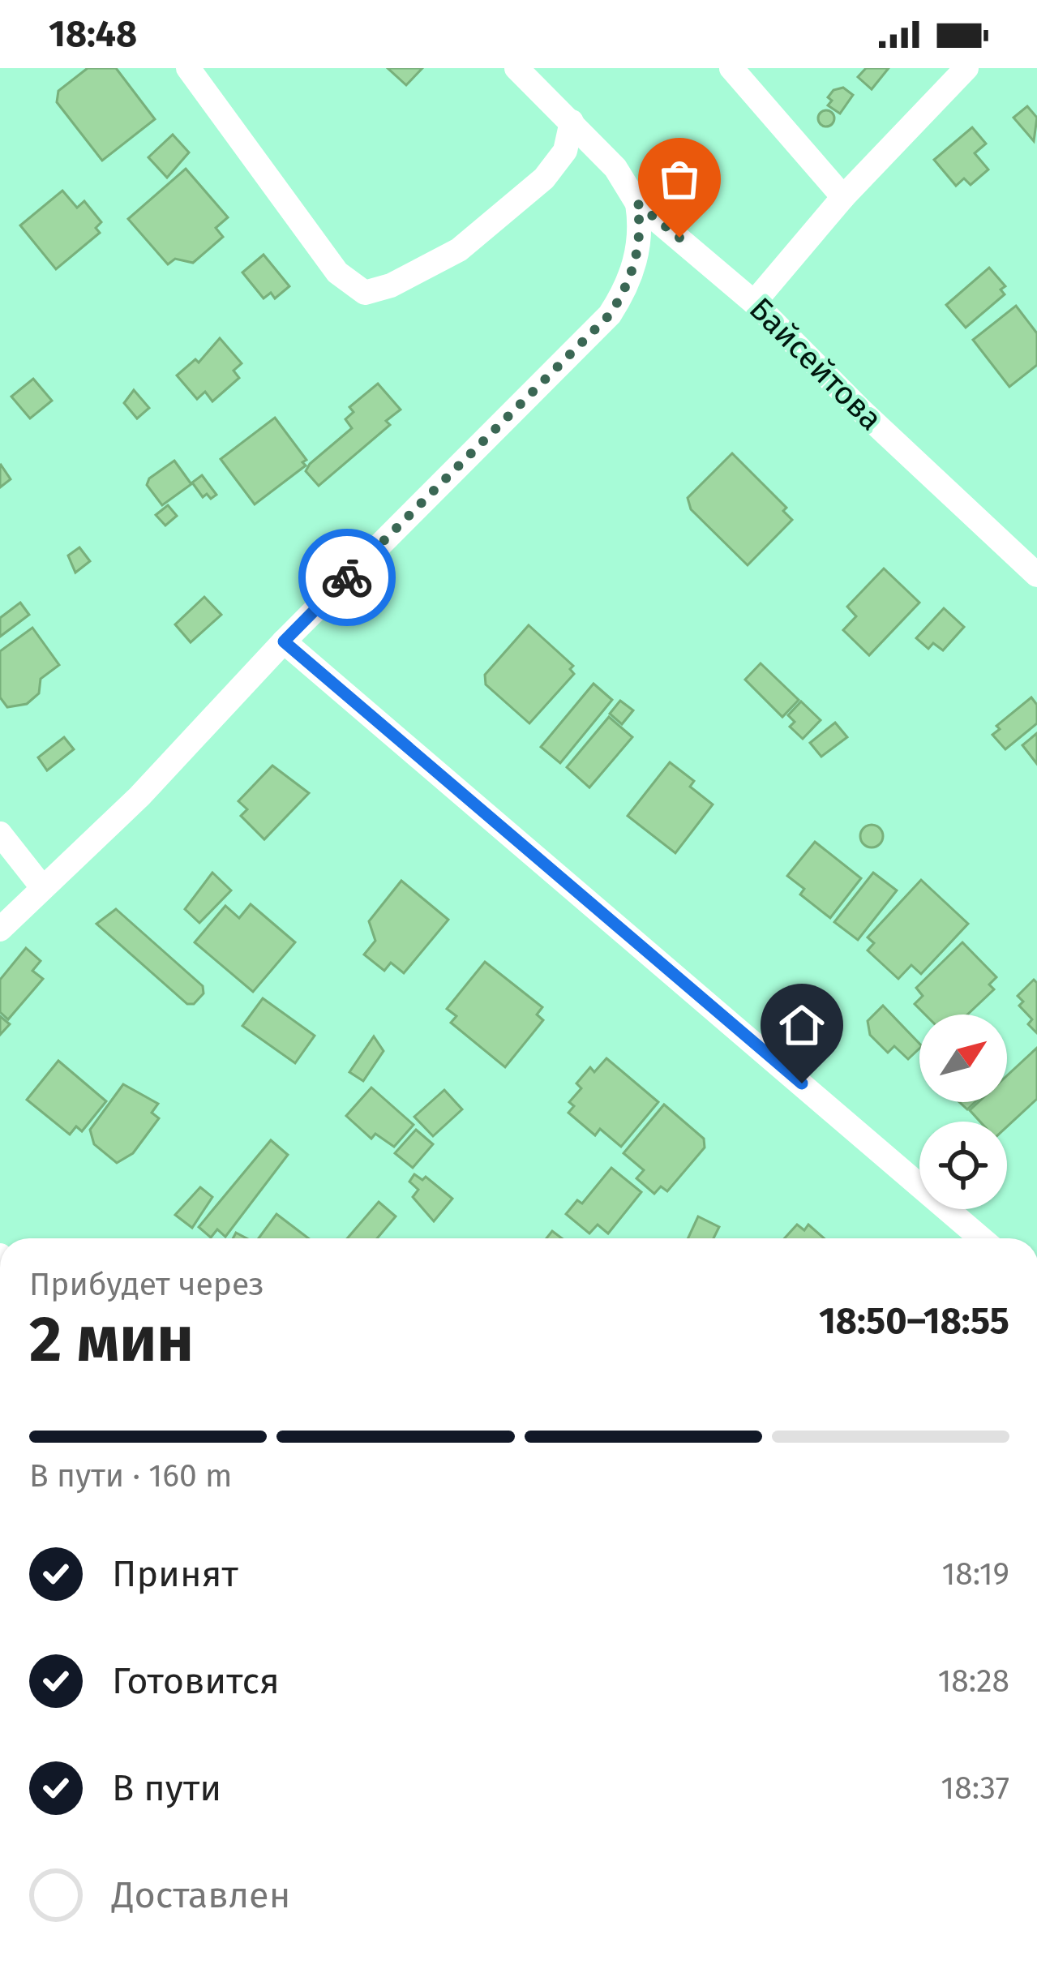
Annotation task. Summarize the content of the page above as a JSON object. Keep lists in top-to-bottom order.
{
  "streets": {
    "street": ["Байсейтова"]
  },
  "north": "top right",
  "page": {
    "status": "18:48",
    "heading": ["2 мин", "Прибудет через", "18:50–18:55"],
    "bar": "В пути · 160 m",
    "list": [
      ["Принят", "18:19"],
      ["Готовится", "18:28"],
      ["В пути", "18:37"],
      "Доставлен"
    ]
  }
}
